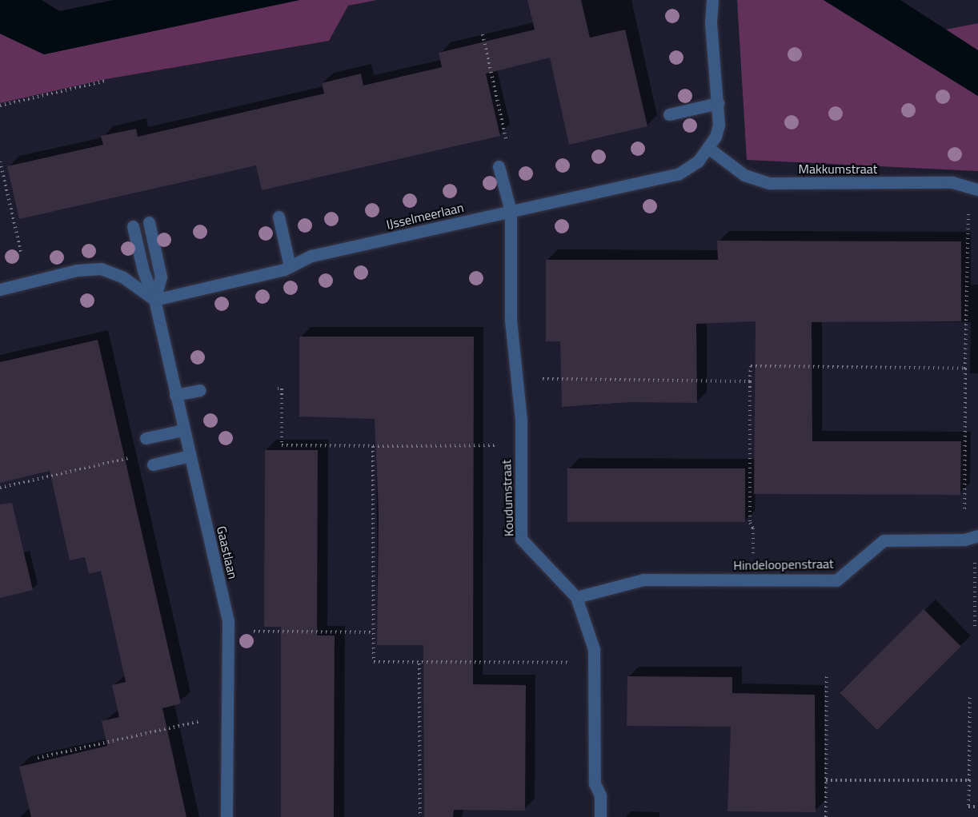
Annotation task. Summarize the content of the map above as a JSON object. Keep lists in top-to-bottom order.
{
  "streets": {
    "street": [
      "Makkumstraat",
      "IJsselmeerlaan",
      "Koudumstraat",
      "Gaastlaan",
      "Hindeloopenstraat"
    ]
  },
  "crossings": [
    ["Makkumstraat", "IJsselmeerlaan"],
    ["IJsselmeerlaan", "Koudumstraat"],
    ["IJsselmeerlaan", "Gaastlaan"],
    ["Koudumstraat", "Hindeloopenstraat"]
  ]
}
